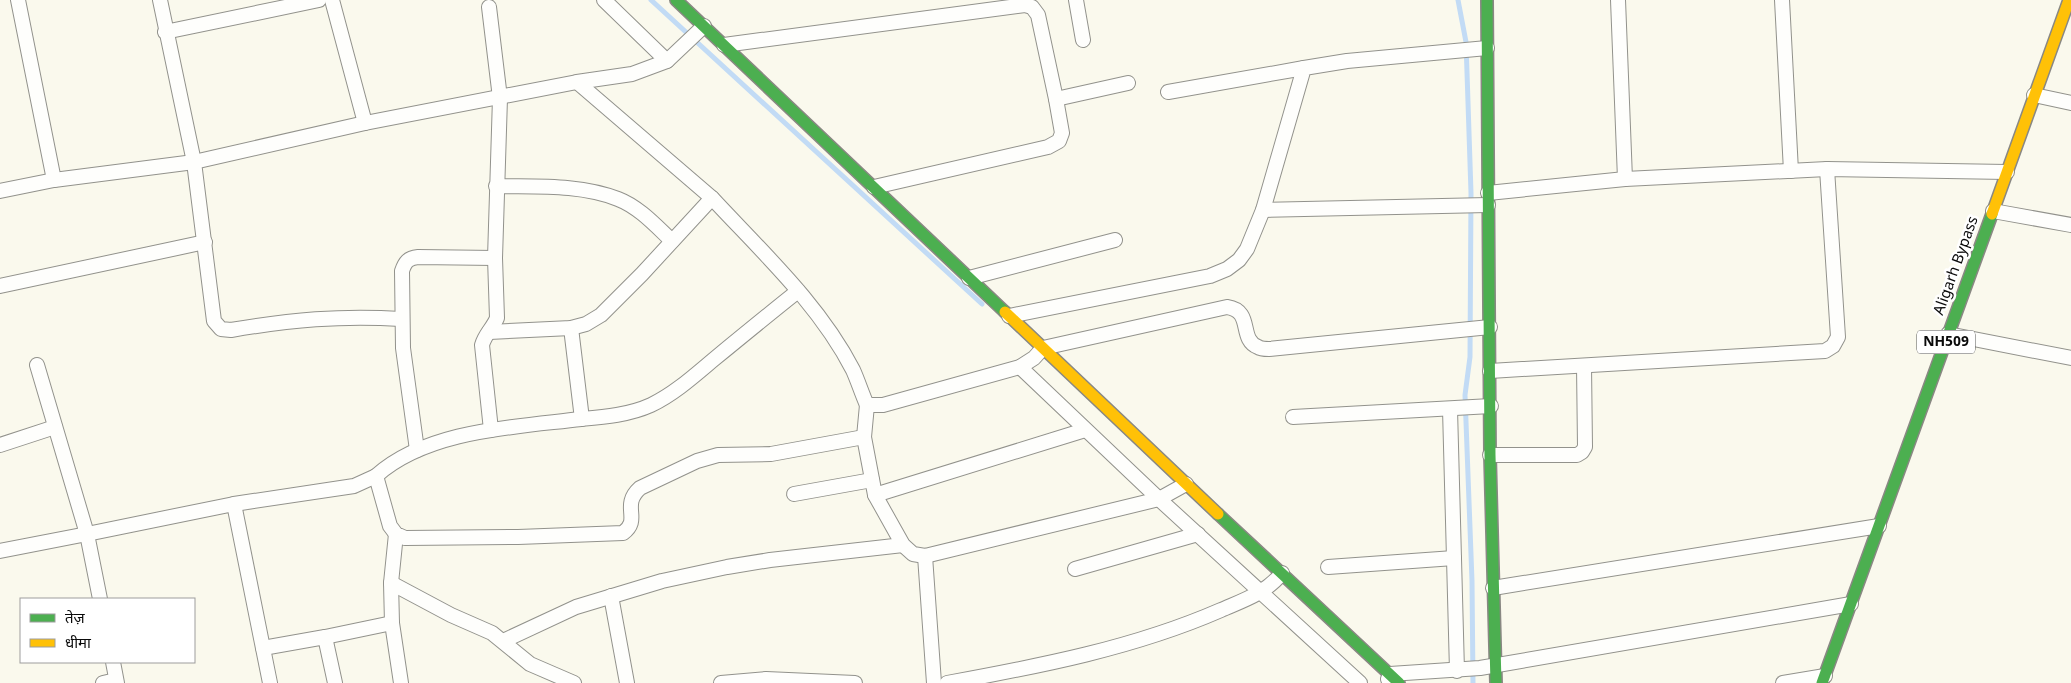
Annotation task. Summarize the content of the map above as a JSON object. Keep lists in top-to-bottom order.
{
  "streets": {
    "main road": ["Aligarh Bypass", "NH509"]
  },
  "legend": ["तेज़", "धीमा"]
}
